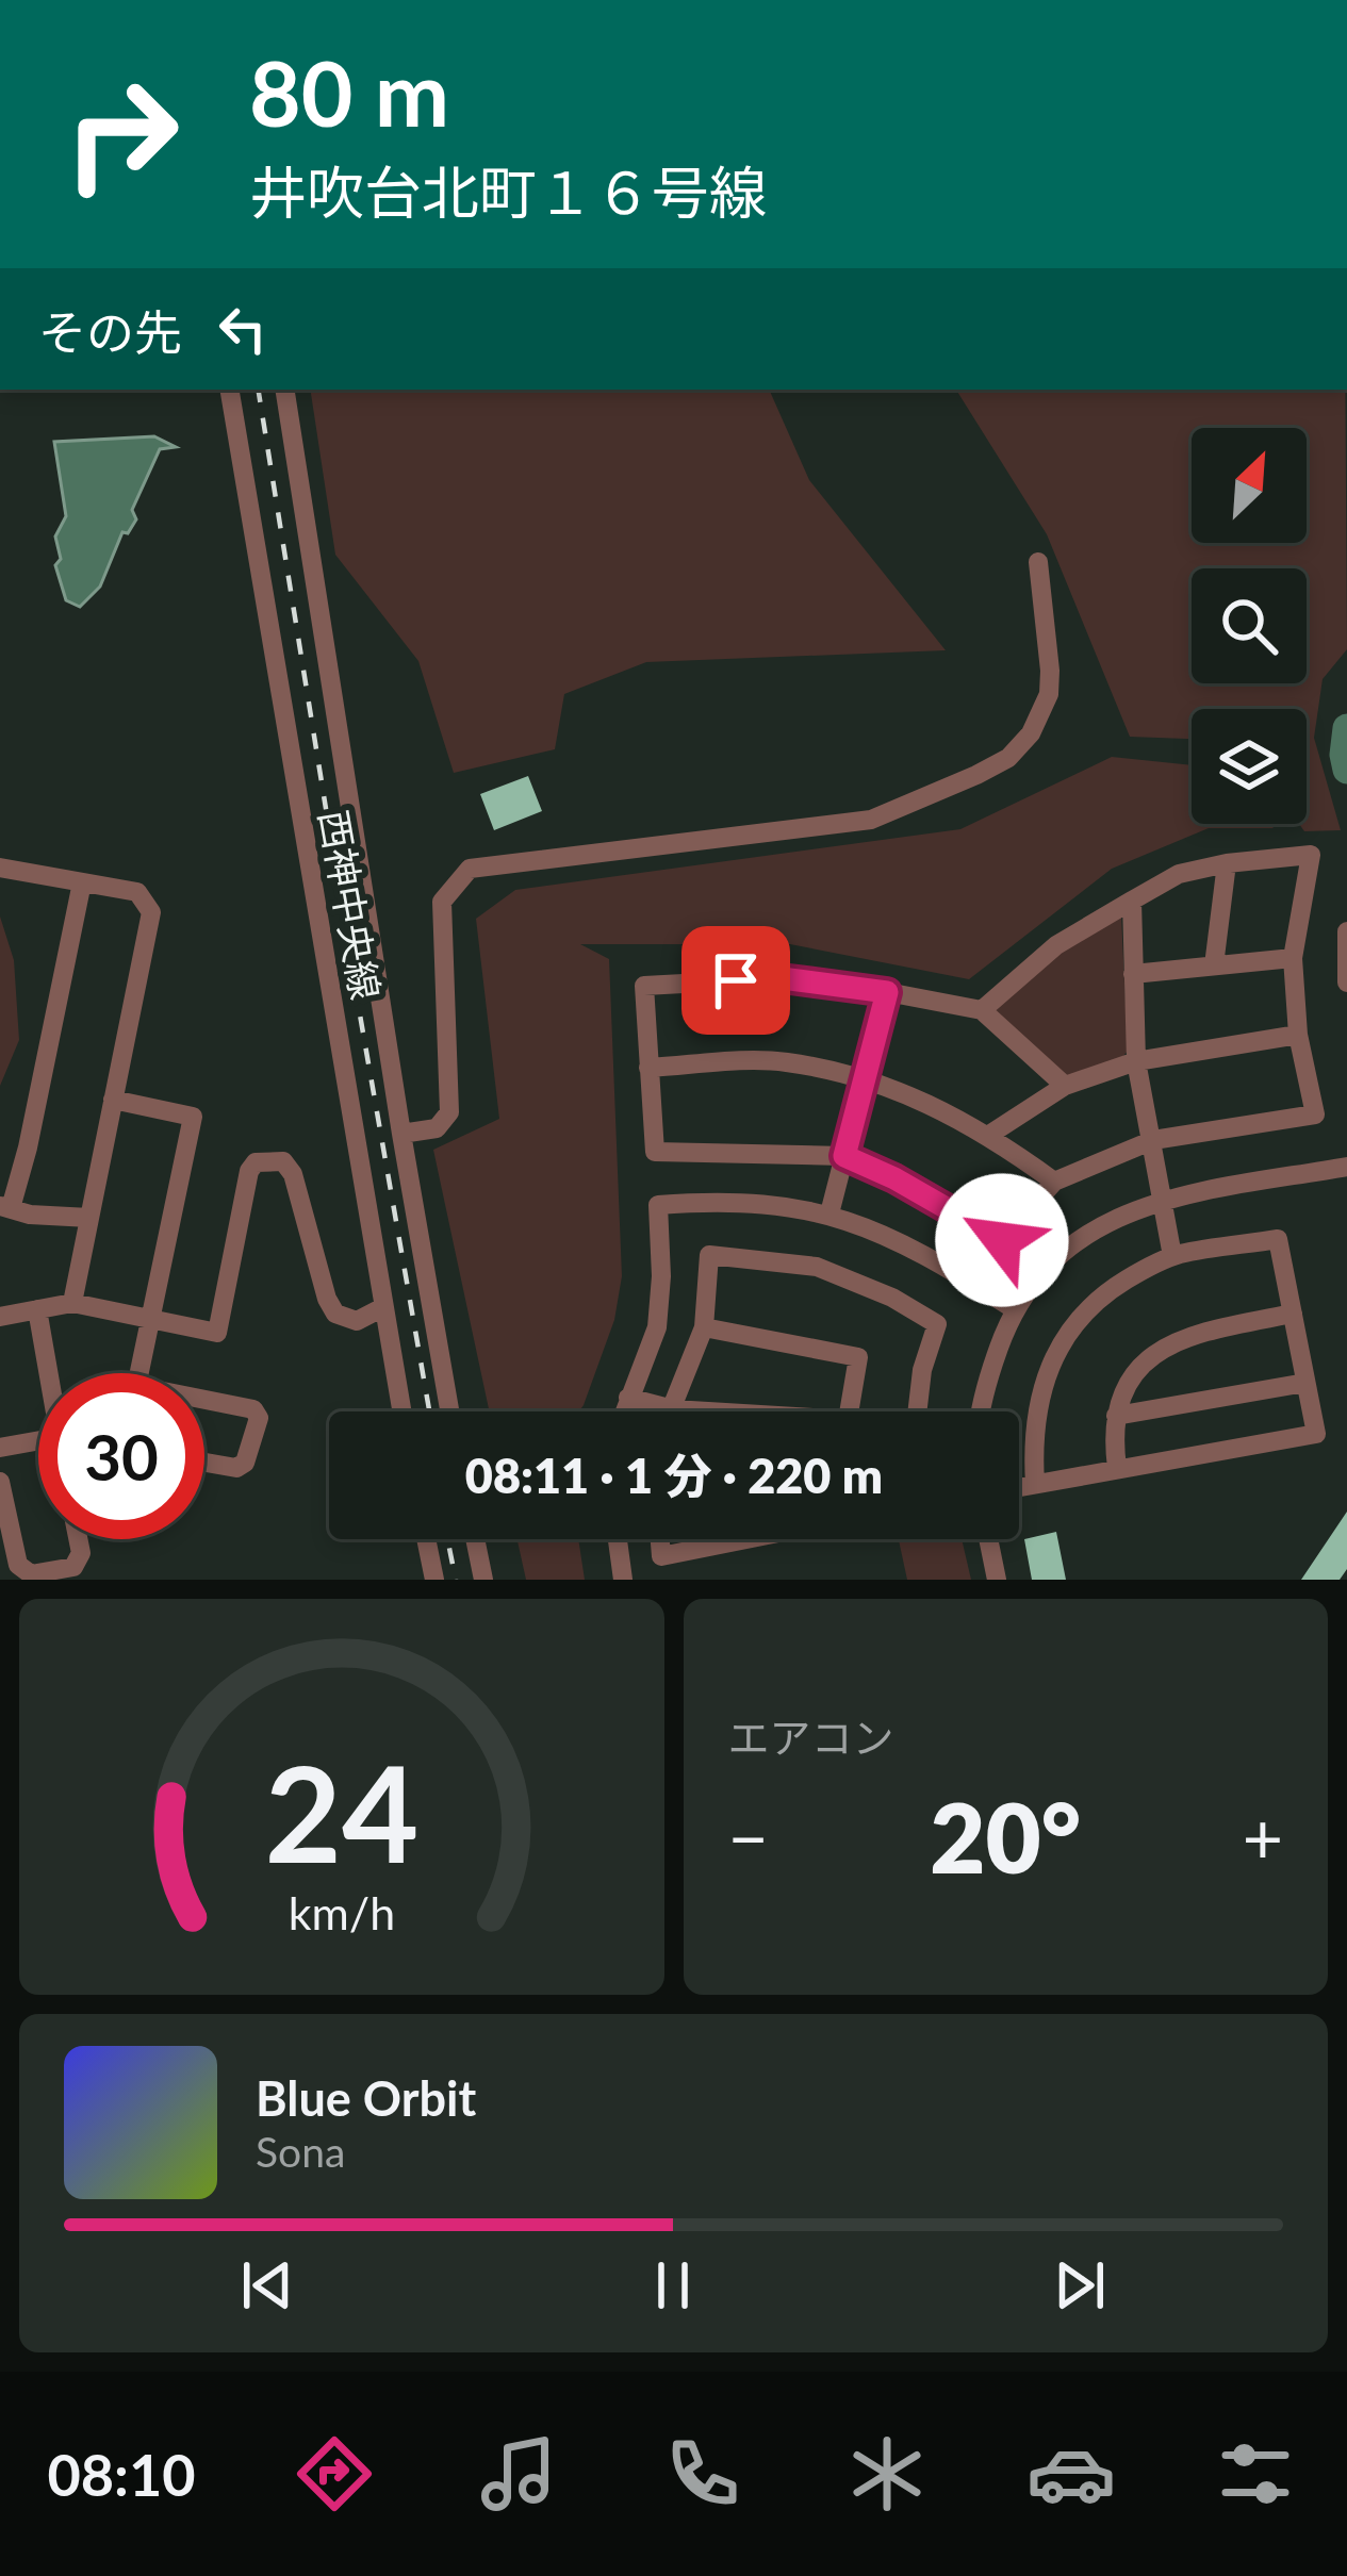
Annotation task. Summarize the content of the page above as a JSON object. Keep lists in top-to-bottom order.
{
  "streets": {
    "street": ["西神中央線"]
  },
  "north": "top right",
  "page": {
    "turn": ["80 m", "井吹台北町１６号線"],
    "then": "その先",
    "limit": "30",
    "trip": "08:11 · 1 分 · 220 m",
    "tile": "エアコン",
    "heat": ["−", "20°", "+"],
    "song": ["Blue Orbit", "Sona"],
    "tabs": "08:10",
    "gauge": ["24", "km/h"]
  }
}
